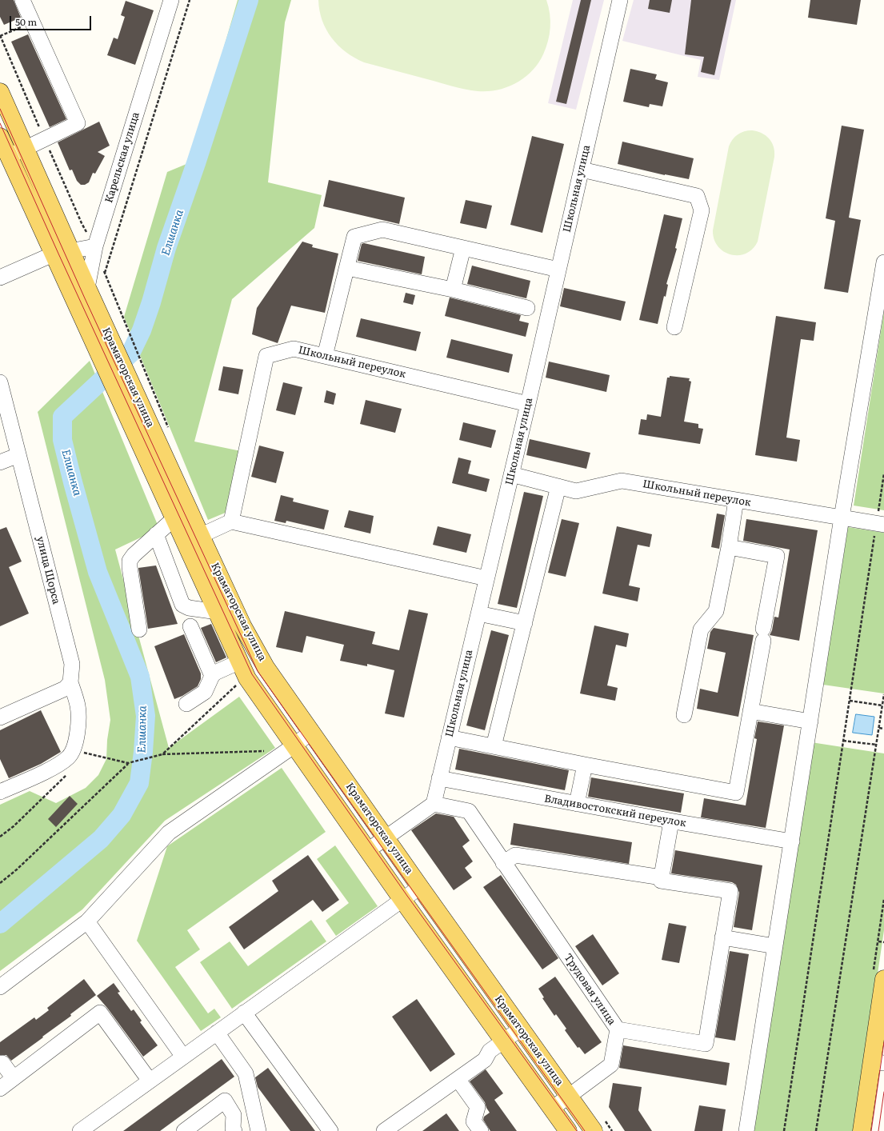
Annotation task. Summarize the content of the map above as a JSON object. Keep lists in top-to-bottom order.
{
  "streets": {
    "main road": ["Краматорская улица"],
    "street": [
      "Карельская улица",
      "Школьная улица",
      "Школьный переулок",
      "улица Щорса",
      "Владивостокский переулок",
      "Трудовая улица"
    ]
  },
  "crossings": [
    ["Карельская улица", "Краматорская улица"],
    ["Школьная улица", "Школьный переулок"],
    ["Школьная улица", "Владивостокский переулок"],
    ["Школьная улица", "Трудовая улица"]
  ],
  "water": ["Елшанка"],
  "scale_bar": "50 m"
}
